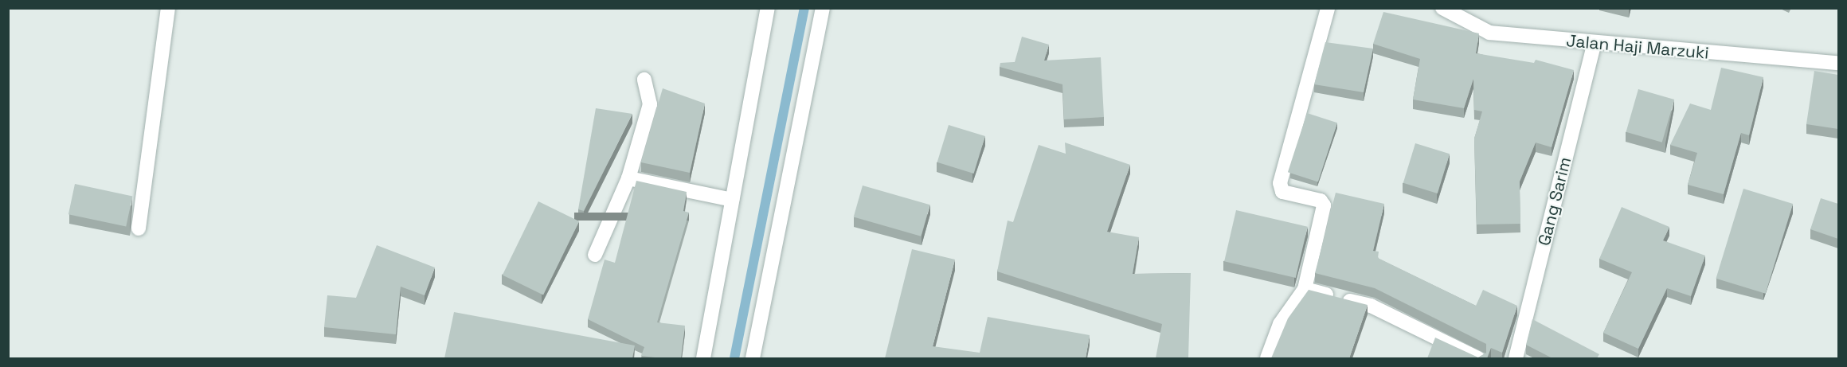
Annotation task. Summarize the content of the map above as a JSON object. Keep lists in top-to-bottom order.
{
  "streets": {
    "street": ["Jalan Haji Marzuki", "Gang Sarim"]
  },
  "crossings": [
    ["Jalan Haji Marzuki", "Gang Sarim"]
  ]
}
